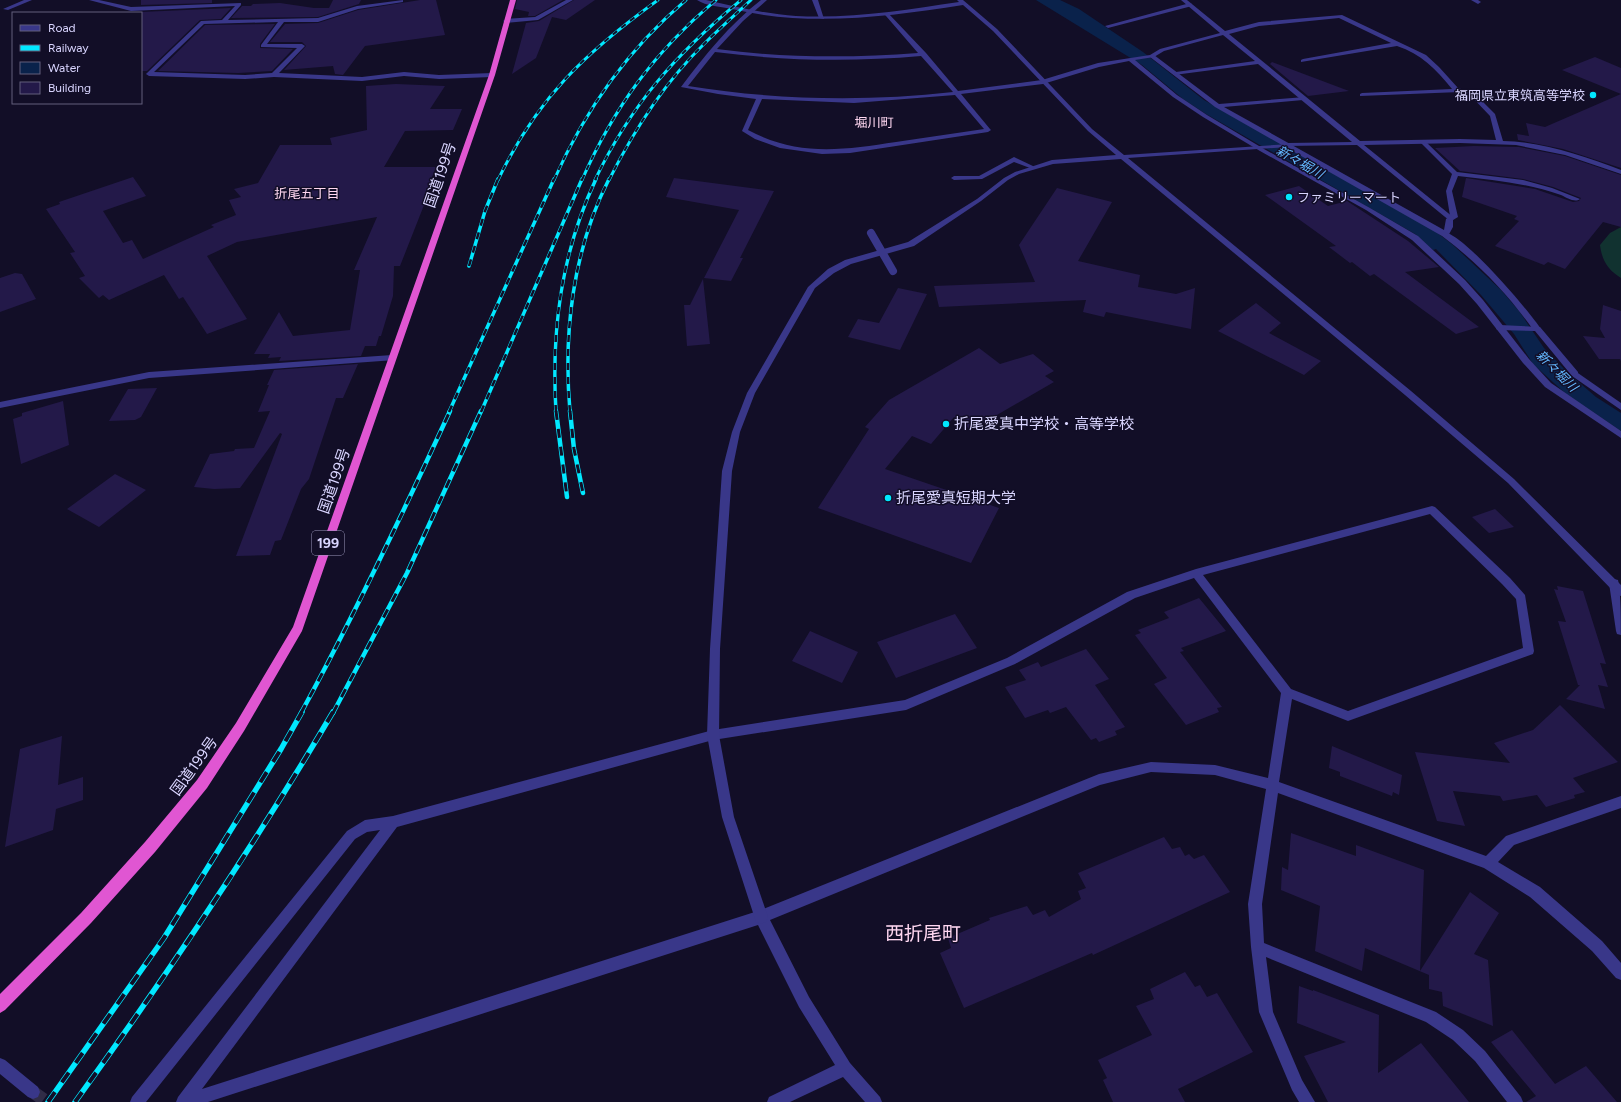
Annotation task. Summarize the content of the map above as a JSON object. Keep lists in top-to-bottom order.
{
  "streets": {
    "highway": ["国道199号", "199"]
  },
  "districts": ["堀川町", "折尾五丁目", "西折尾町"],
  "water": ["新々堀川"],
  "places": [
    "福岡県立東筑高等学校",
    "ファミリーマート",
    "折尾愛真中学校・高等学校",
    "折尾愛真短期大学"
  ],
  "legend": [
    "Road",
    "Railway",
    "Water",
    "Building"
  ]
}
